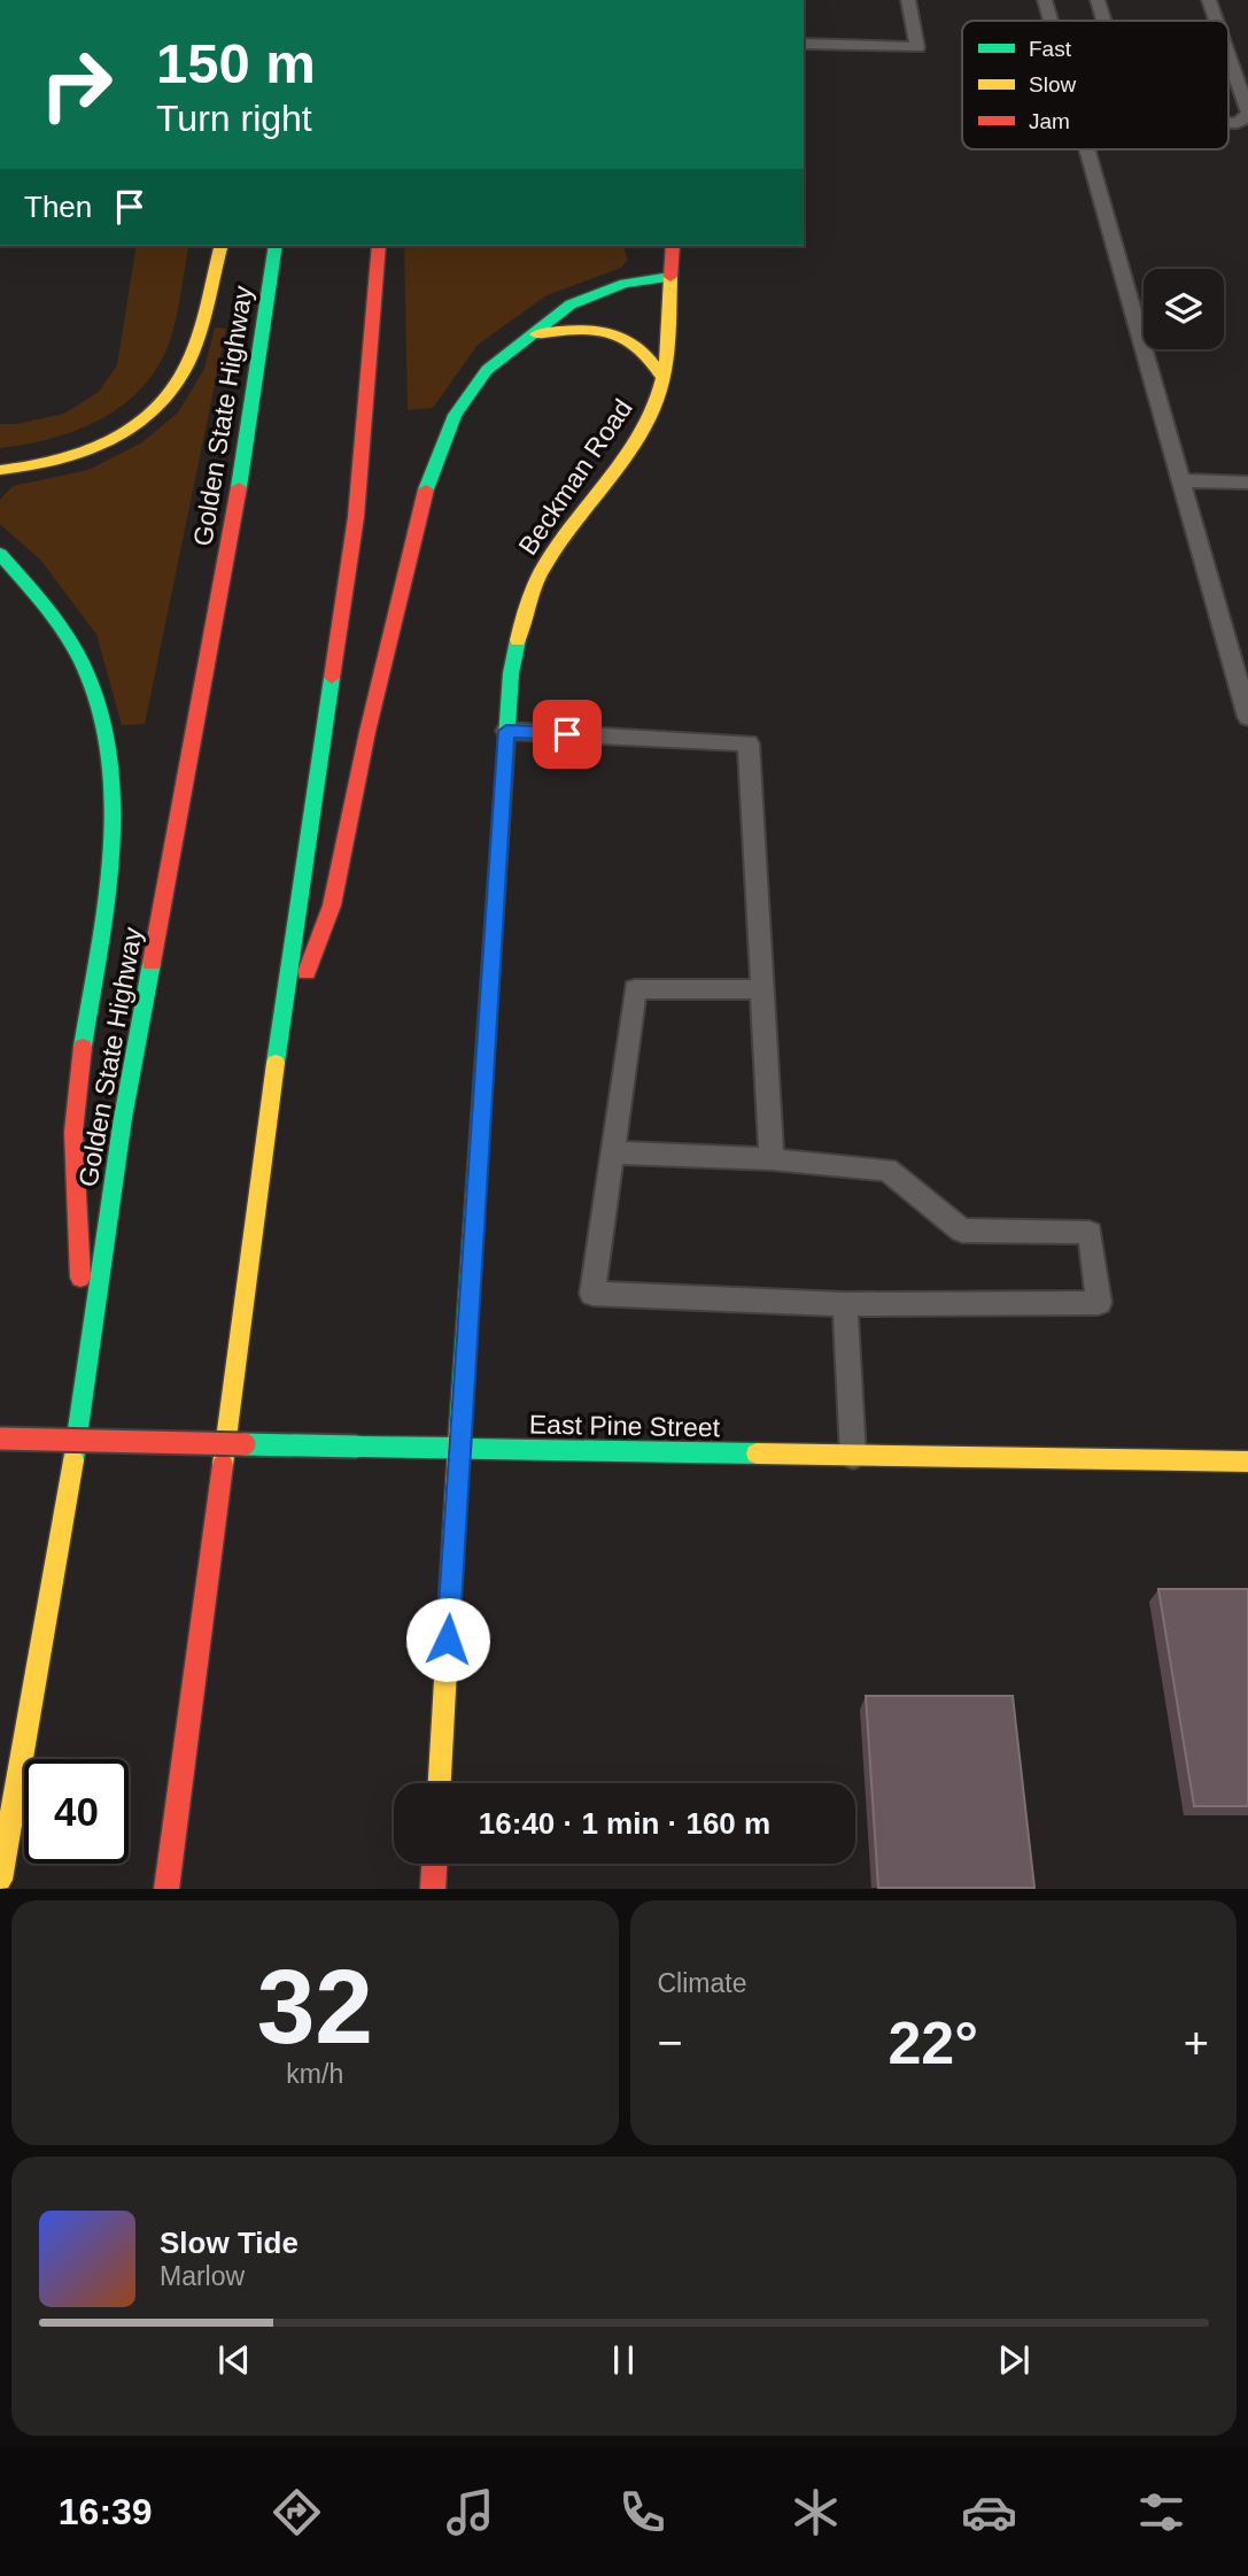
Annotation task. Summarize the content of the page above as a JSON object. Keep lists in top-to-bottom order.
{
  "streets": {
    "main road": ["Golden State Highway", "Beckman Road", "East Pine Street"]
  },
  "crossings": [
    ["Beckman Road", "East Pine Street"]
  ],
  "legend": ["Fast", "Slow", "Jam"],
  "page": {
    "turn": ["150 m", "Turn right"],
    "then": "Then",
    "limit": "40",
    "trip": "16:40 · 1 min · 160 m",
    "tile": [
      ["32", "km/h"],
      "Climate"
    ],
    "heat": ["−", "22°", "+"],
    "song": ["Slow Tide", "Marlow"],
    "tabs": "16:39"
  }
}
